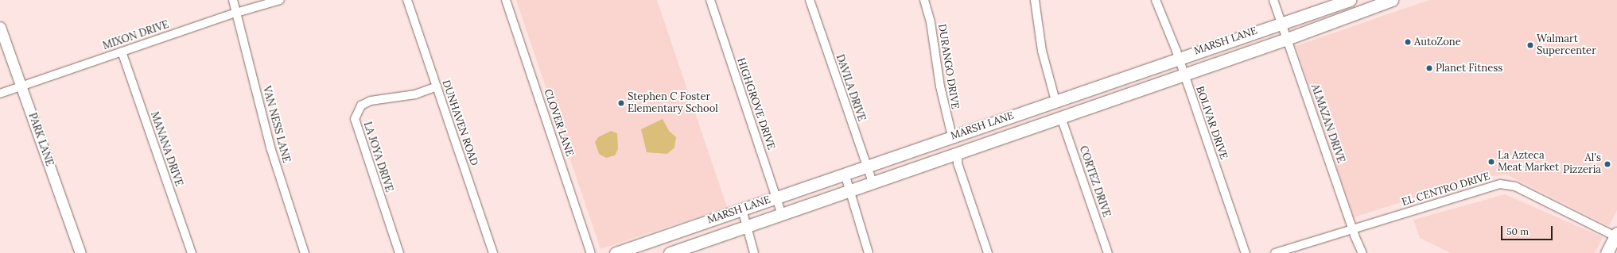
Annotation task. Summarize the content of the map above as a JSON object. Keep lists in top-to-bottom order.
{
  "streets": {
    "main road": ["MARSH LANE"],
    "street": [
      "MIXON DRIVE",
      "DURANGO DRIVE",
      "DAVILA DRIVE",
      "HIGHGROVE DRIVE",
      "DUNHAVEN ROAD",
      "CLOVER LANE",
      "BOLIVAR DRIVE",
      "ALMAZAN DRIVE",
      "VAN NESS LANE",
      "PARK LANE",
      "MANANA DRIVE",
      "LA JOYA DRIVE",
      "CORTEZ DRIVE",
      "EL CENTRO DRIVE"
    ]
  },
  "crossings": [
    ["MIXON DRIVE", "VAN NESS LANE"],
    ["MIXON DRIVE", "PARK LANE"],
    ["MIXON DRIVE", "MANANA DRIVE"],
    ["MARSH LANE", "DURANGO DRIVE"],
    ["MARSH LANE", "DAVILA DRIVE"],
    ["MARSH LANE", "HIGHGROVE DRIVE"],
    ["MARSH LANE", "BOLIVAR DRIVE"],
    ["MARSH LANE", "ALMAZAN DRIVE"],
    ["MARSH LANE", "CORTEZ DRIVE"],
    ["DUNHAVEN ROAD", "LA JOYA DRIVE"],
    ["ALMAZAN DRIVE", "EL CENTRO DRIVE"]
  ],
  "places": [
    "AutoZone",
    "Walmart Supercenter",
    "Planet Fitness",
    "Stephen C Foster Elementary School",
    "La Azteca Meat Market",
    "Al's Pizzeria"
  ],
  "scale_bar": "50 m"
}
